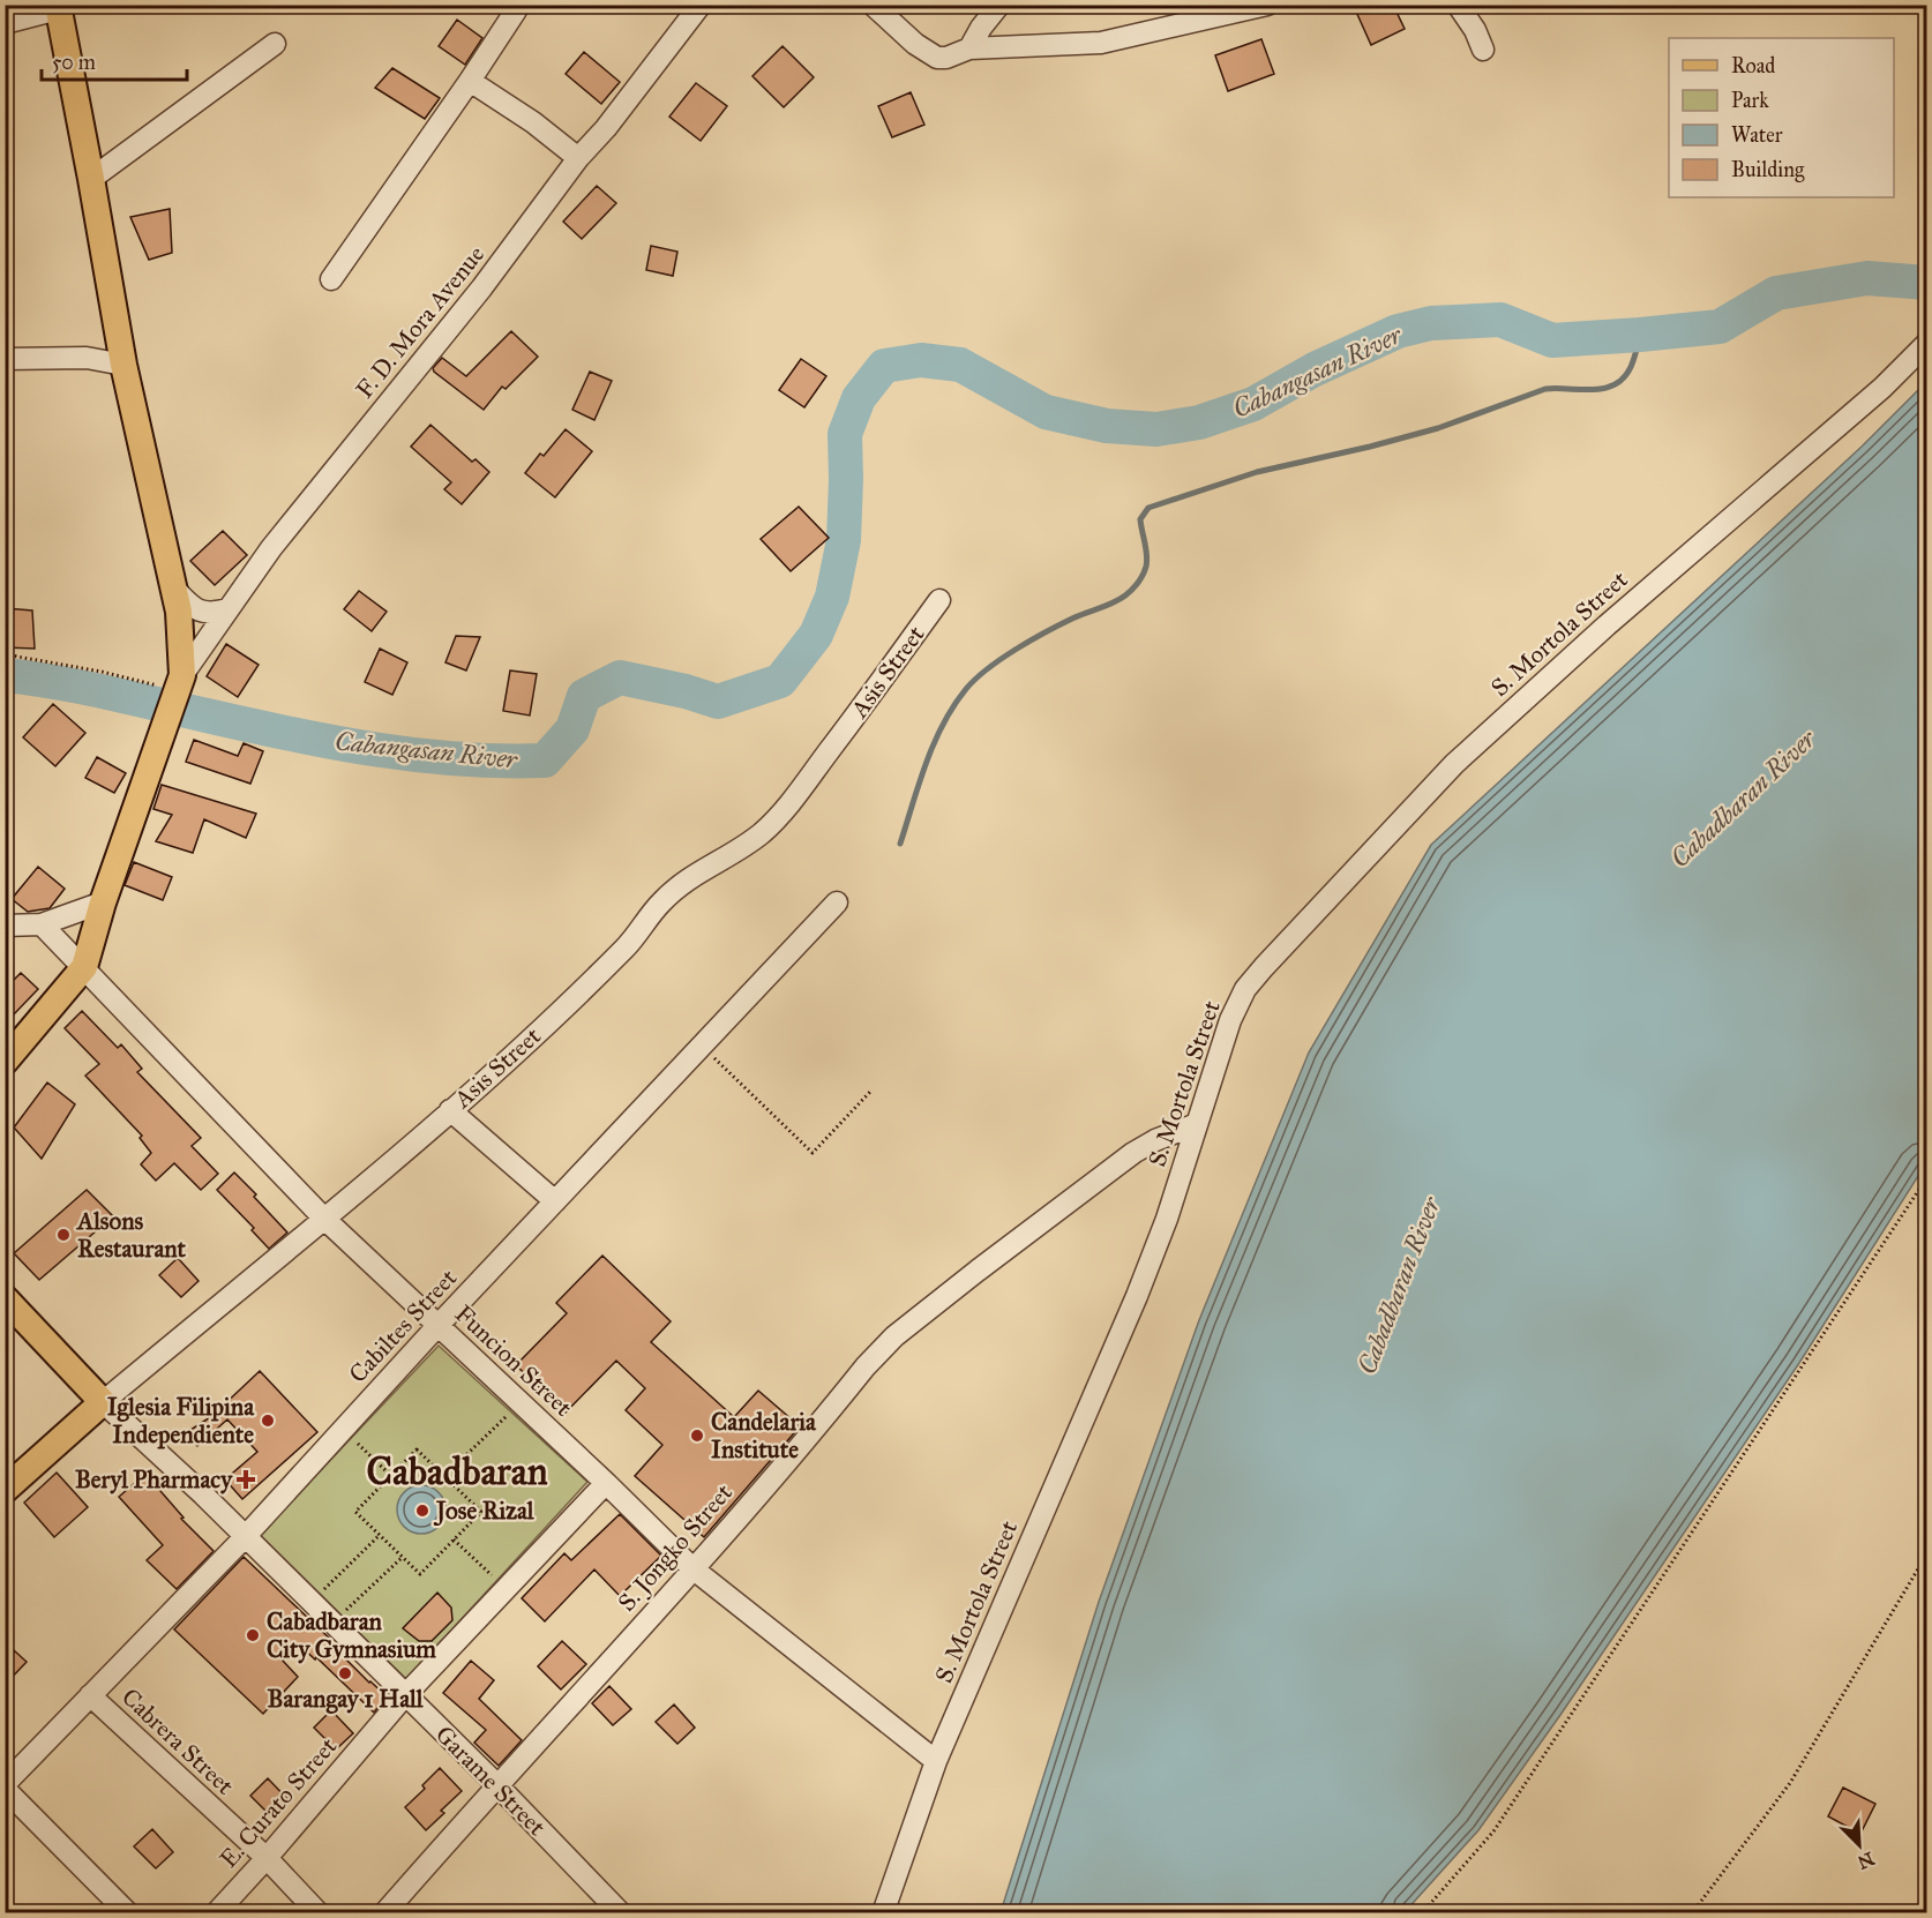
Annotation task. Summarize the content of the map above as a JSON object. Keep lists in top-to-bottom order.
{
  "streets": {
    "main road": ["Asis Street", "Garame Street"],
    "street": [
      "F. D. Mora Avenue",
      "S. Mortola Street",
      "Cabiltes Street",
      "Funcion Street",
      "S. Jongko Street",
      "Cabrera Street",
      "E. Curato Street"
    ]
  },
  "crossings": [
    ["S. Mortola Street", "Funcion Street"],
    ["S. Mortola Street", "S. Jongko Street"],
    ["Asis Street", "Funcion Street"],
    ["Asis Street", "Garame Street"],
    ["Cabiltes Street", "Funcion Street"],
    ["Cabiltes Street", "Cabrera Street"],
    ["Cabiltes Street", "Garame Street"],
    ["Funcion Street", "S. Jongko Street"],
    ["Funcion Street", "E. Curato Street"],
    ["S. Jongko Street", "Garame Street"],
    ["Cabrera Street", "E. Curato Street"],
    ["Garame Street", "E. Curato Street"]
  ],
  "districts": ["Cabadbaran"],
  "water": ["Cabangasan River", "Cabadbaran River"],
  "places": {
    "other": [
      "Alsons Restaurant",
      "Iglesia Filipina Independiente",
      "Candelaria Institute",
      "Jose Rizal",
      "Cabadbaran City Gymnasium",
      "Barangay 1 Hall"
    ],
    "health": ["Beryl Pharmacy"]
  },
  "legend": [
    "Road",
    "Park",
    "Water",
    "Building"
  ],
  "scale_bar": "50 m",
  "north": "bottom right"
}
